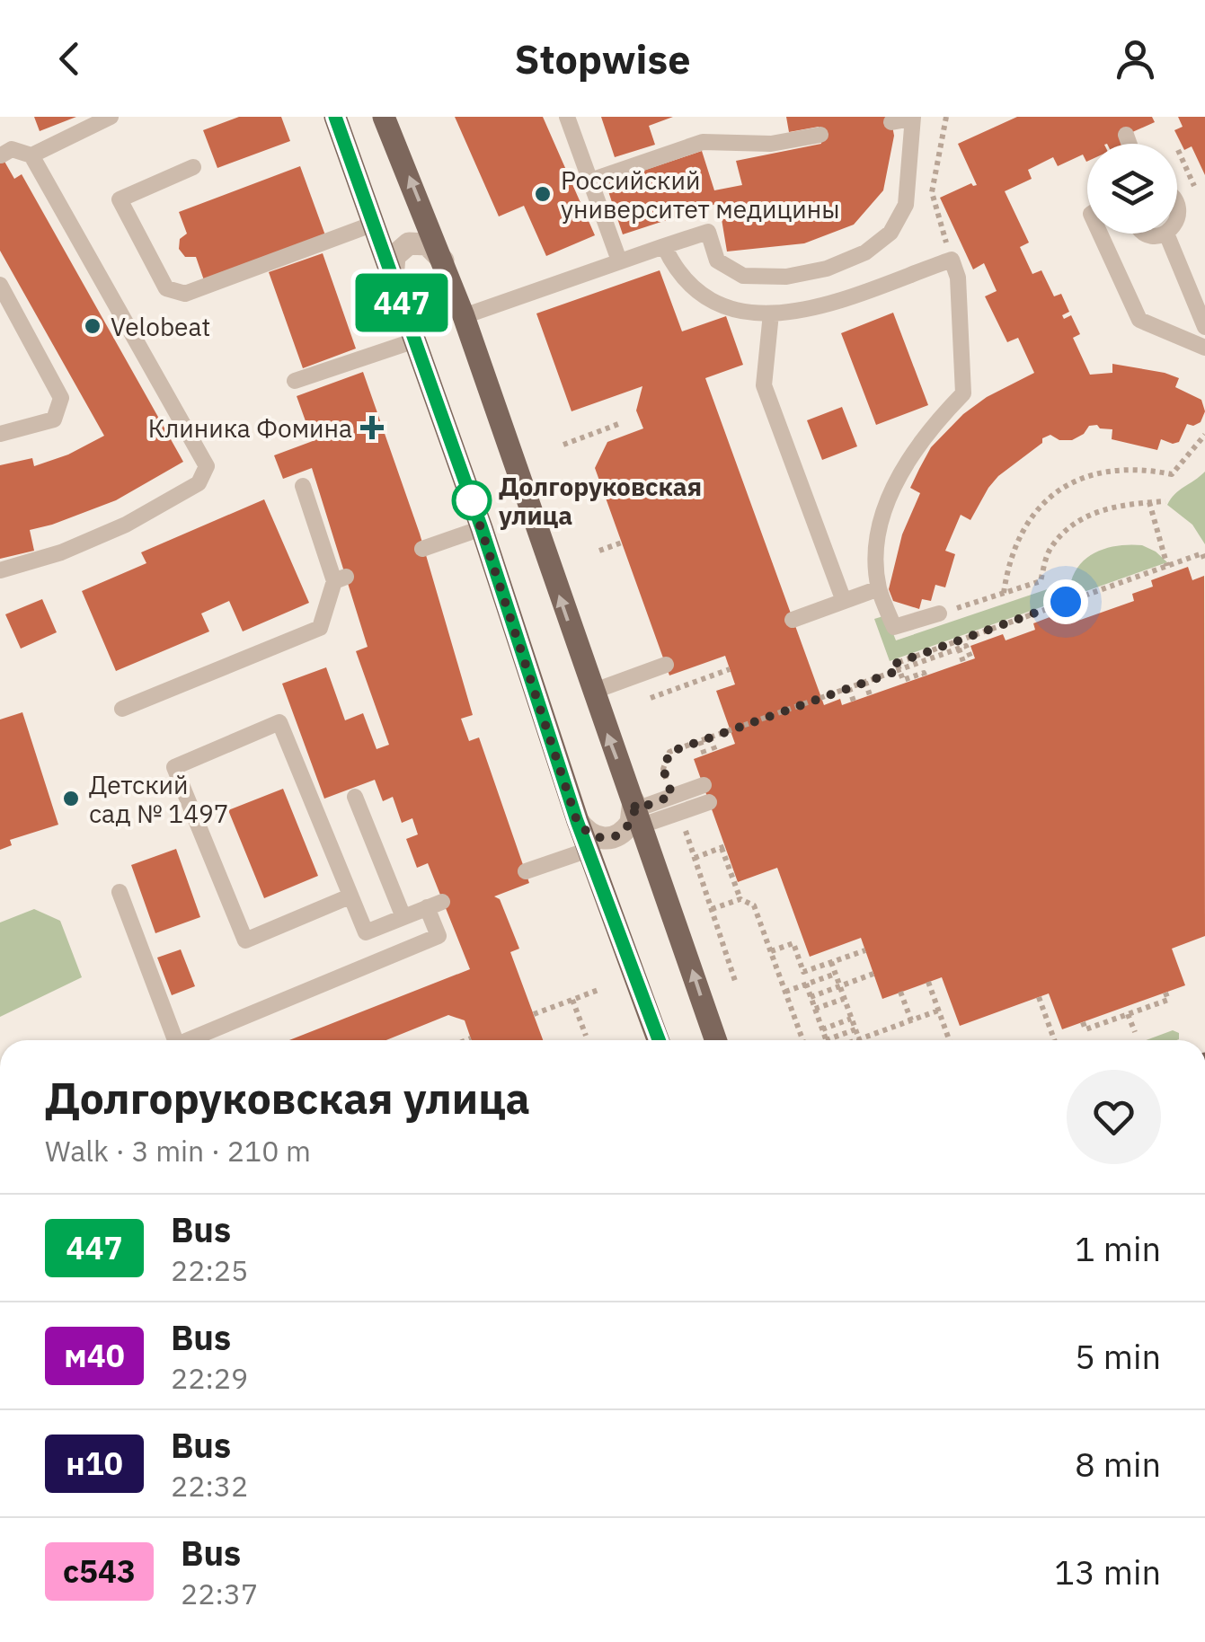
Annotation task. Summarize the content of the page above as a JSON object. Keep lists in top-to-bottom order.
{
  "places": {
    "other": [
      "Российский университет медицины",
      "Velobeat",
      "Долгоруковская улица",
      "Детский сад № 1497"
    ],
    "health": ["Клиника Фомина"]
  },
  "lines": ["bus line 447"],
  "page": {
    "header": "Stopwise",
    "on_map": "447",
    "heading": ["Долгоруковская улица", "Walk · 3 min · 210 m"],
    "list": [
      {
        "mark": "447",
        "name": "Bus",
        "note": "22:25",
        "value": "1 min"
      },
      {
        "mark": "м40",
        "name": "Bus",
        "note": "22:29",
        "value": "5 min"
      },
      {
        "mark": "н10",
        "name": "Bus",
        "note": "22:32",
        "value": "8 min"
      },
      {
        "mark": "с543",
        "name": "Bus",
        "note": "22:37",
        "value": "13 min"
      }
    ]
  }
}
